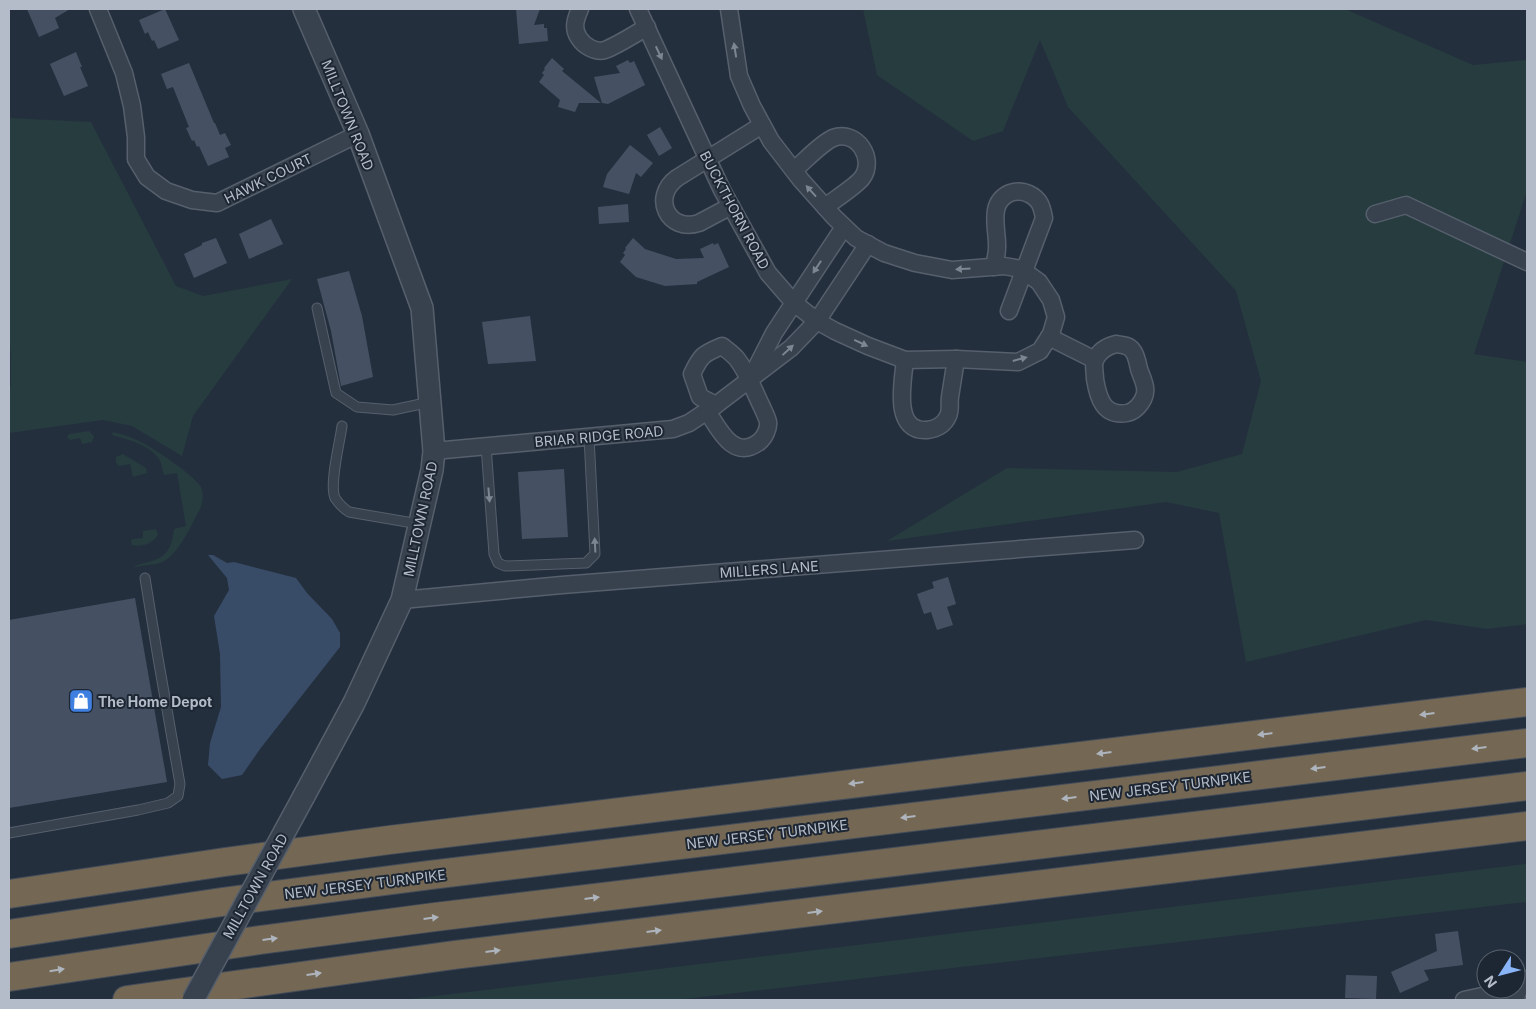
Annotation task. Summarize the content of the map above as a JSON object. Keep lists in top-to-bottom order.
{
  "streets": {
    "highway": ["NEW JERSEY TURNPIKE"],
    "street": [
      "MILLTOWN ROAD",
      "HAWK COURT",
      "BUCKTHORN ROAD",
      "BRIAR RIDGE ROAD",
      "MILLERS LANE"
    ]
  },
  "crossings": [
    ["MILLTOWN ROAD", "HAWK COURT"],
    ["MILLTOWN ROAD", "BRIAR RIDGE ROAD"],
    ["MILLTOWN ROAD", "MILLERS LANE"],
    ["BUCKTHORN ROAD", "BRIAR RIDGE ROAD"]
  ],
  "places": {
    "shop": ["The Home Depot"]
  },
  "north": "bottom left"
}
